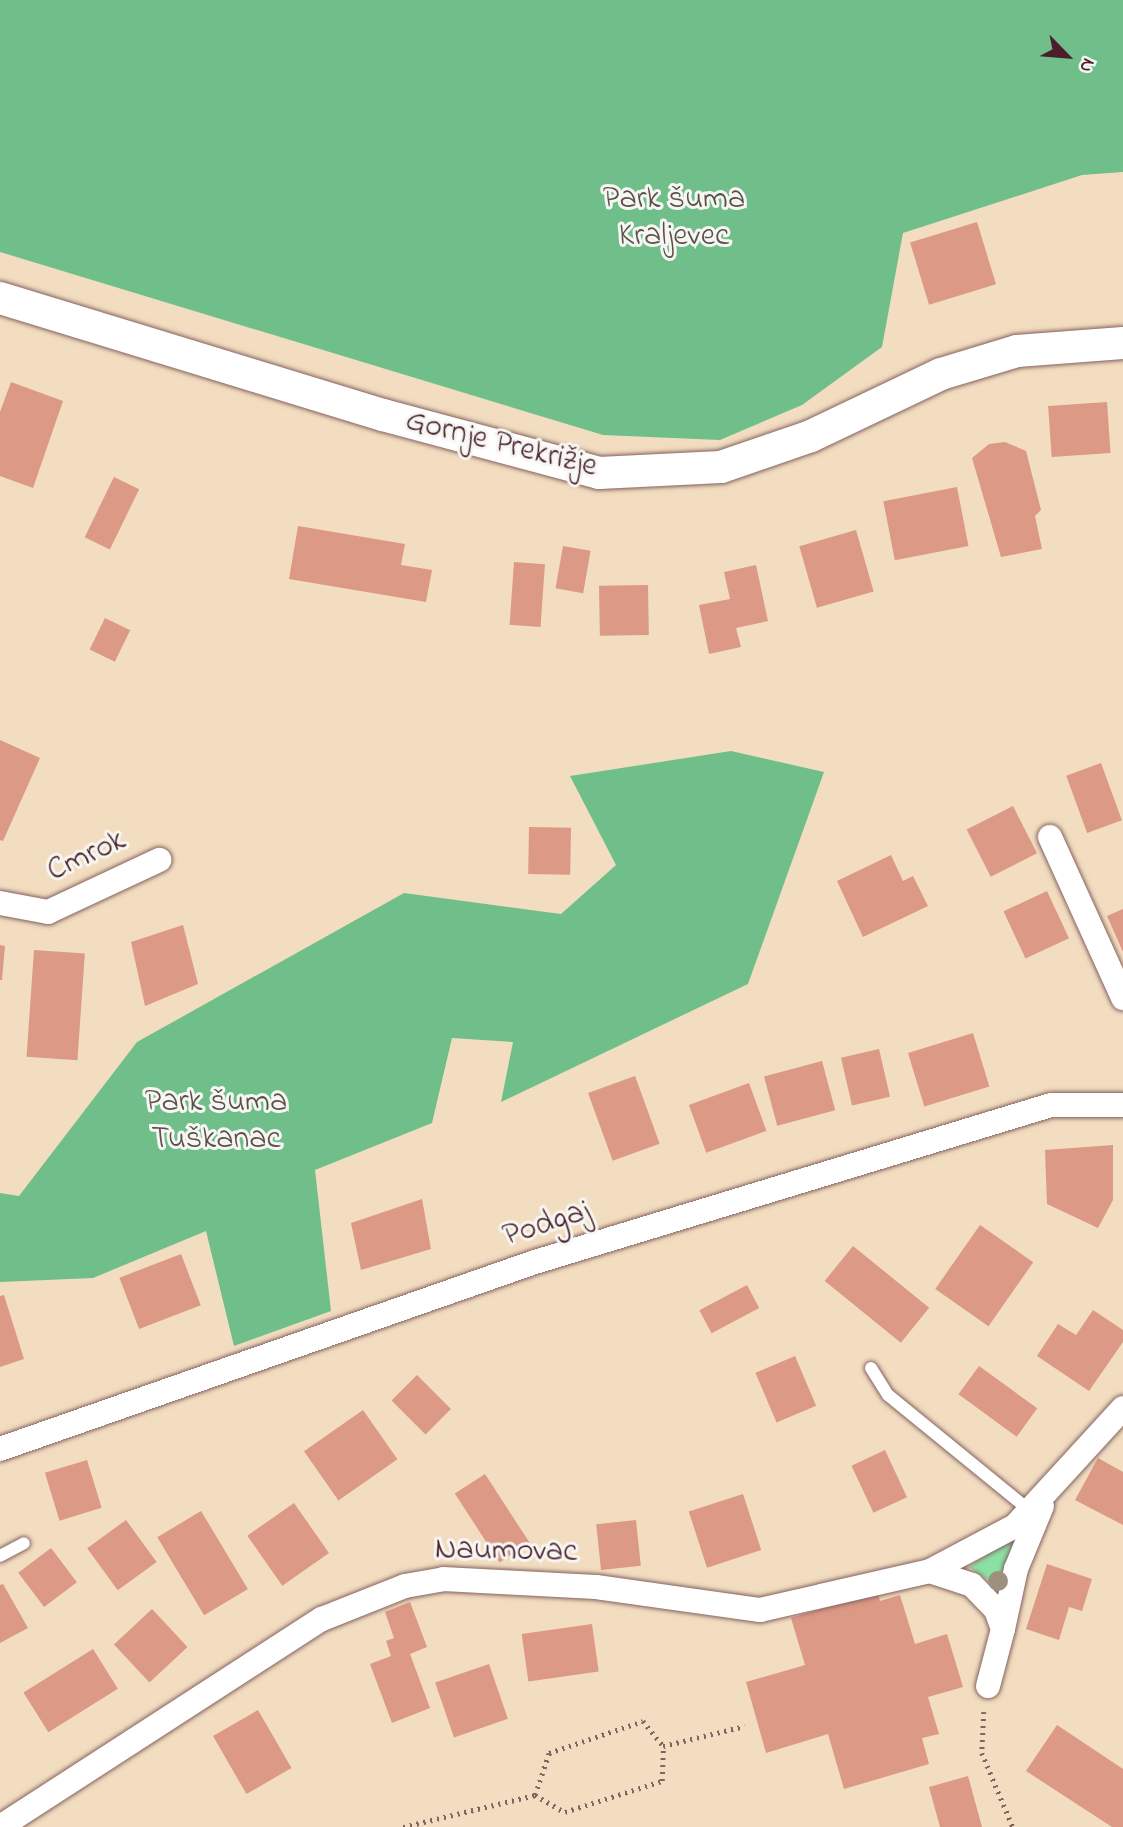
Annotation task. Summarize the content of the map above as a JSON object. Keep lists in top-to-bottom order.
{
  "streets": {
    "street": [
      "Gornje Prekrižje",
      "Cmrok",
      "Podgaj",
      "Naumovac"
    ]
  },
  "parks": ["Park šuma Kraljevec", "Park šuma Tuškanac"],
  "north": "bottom right"
}
